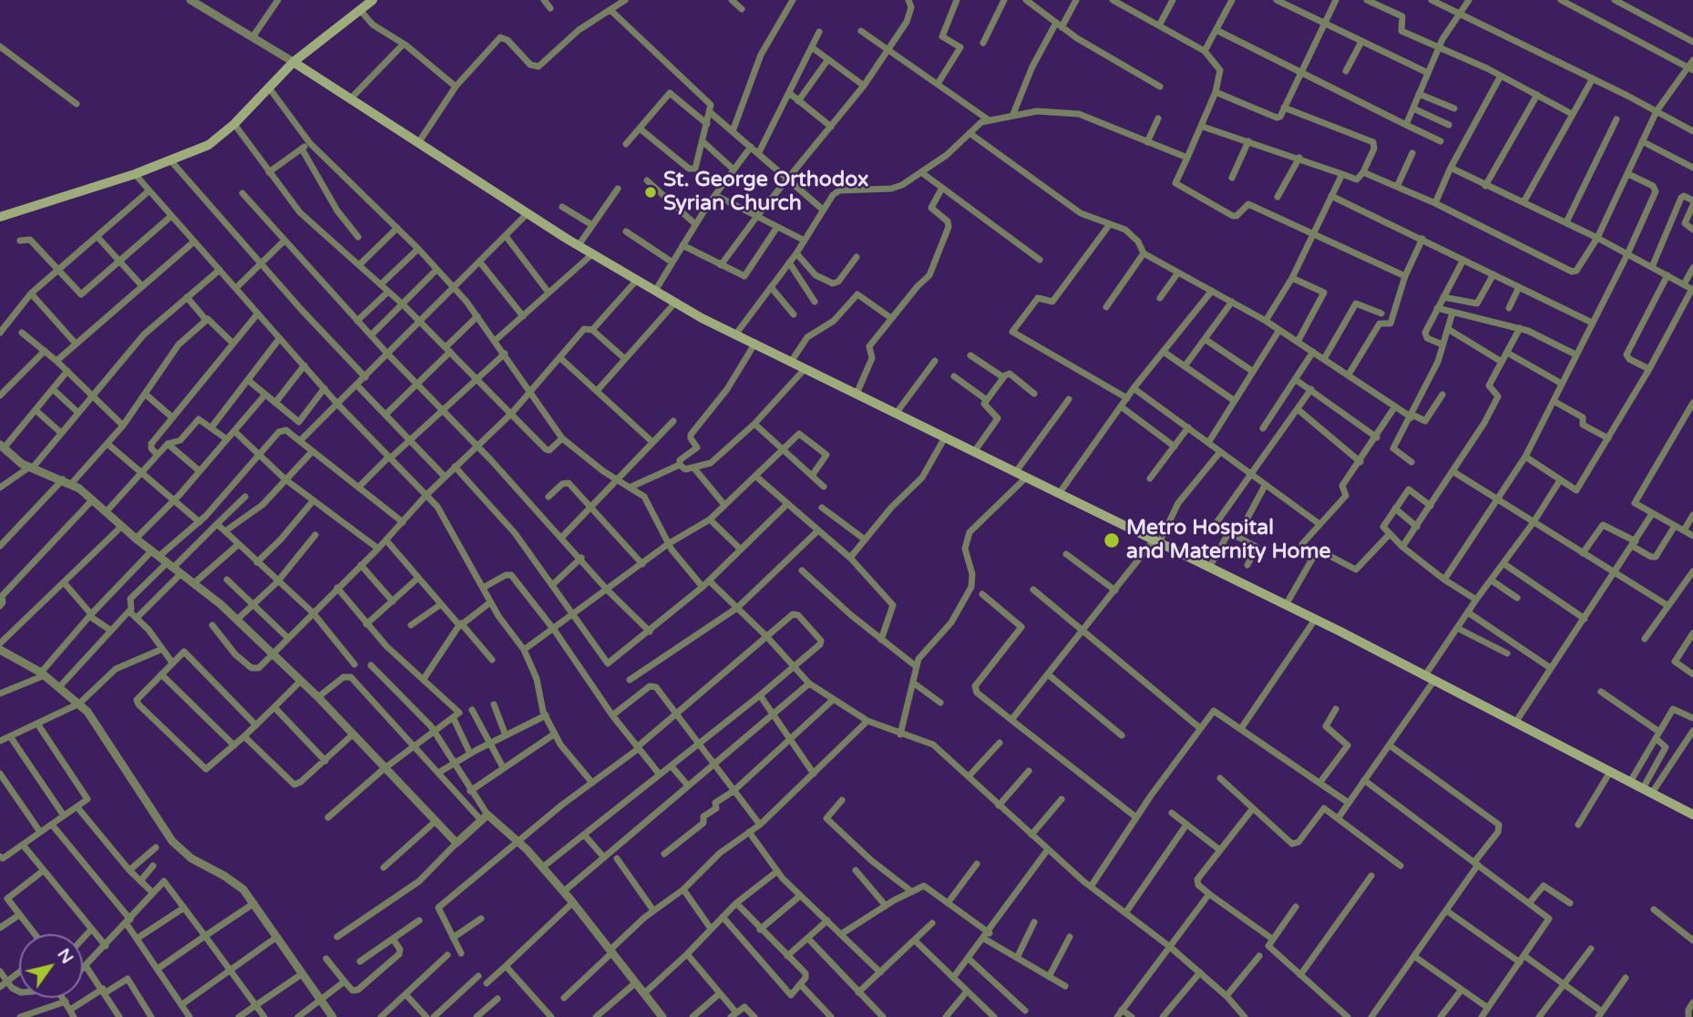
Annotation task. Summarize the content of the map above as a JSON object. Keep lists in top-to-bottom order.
{
  "places": ["St. George Orthodox Syrian Church", "Metro Hospital and Maternity Home"],
  "north": "top right"
}
